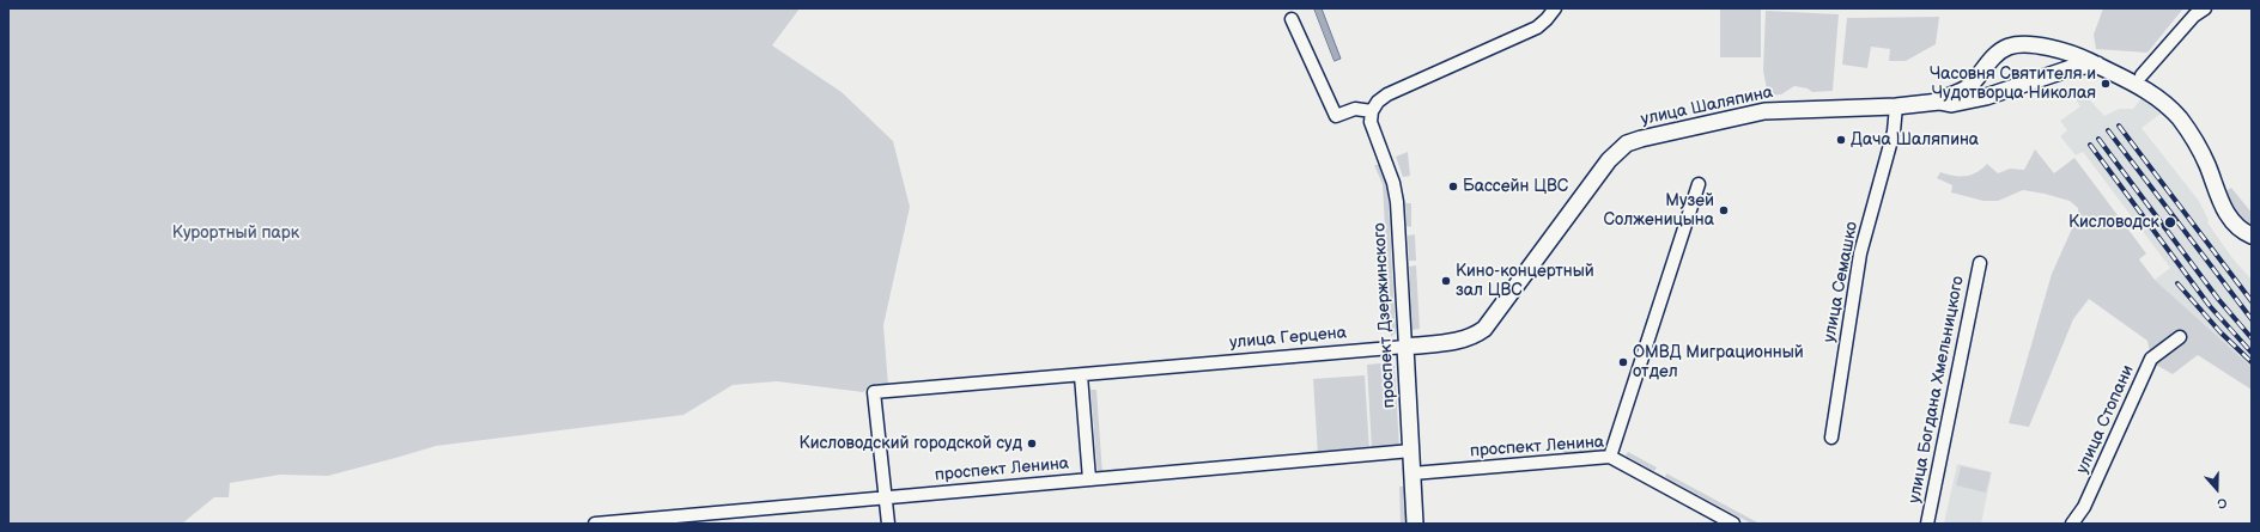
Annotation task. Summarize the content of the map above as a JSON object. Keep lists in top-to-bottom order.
{
  "streets": {
    "main road": ["улица Шаляпина", "проспект Дзержинского", "улица Герцена"],
    "street": [
      "улица Семашко",
      "улица Богдана Хмельницкого",
      "улица Стопани",
      "проспект Ленина"
    ]
  },
  "crossings": [
    ["улица Шаляпина", "улица Семашко"],
    ["улица Шаляпина", "улица Герцена"],
    ["проспект Дзержинского", "улица Герцена"],
    ["проспект Дзержинского", "проспект Ленина"],
    ["улица Герцена", "проспект Ленина"]
  ],
  "parks": ["Курортный парк"],
  "places": [
    "Часовня Святителя и Чудотворца Николая",
    "Дача Шаляпина",
    "Бассейн ЦВС",
    "Музей Солженицына",
    "Кисловодск",
    "Кино-концертный зал ЦВС",
    "ОМВД Миграционный отдел",
    "Кисловодский городской суд"
  ],
  "north": "bottom"
}
